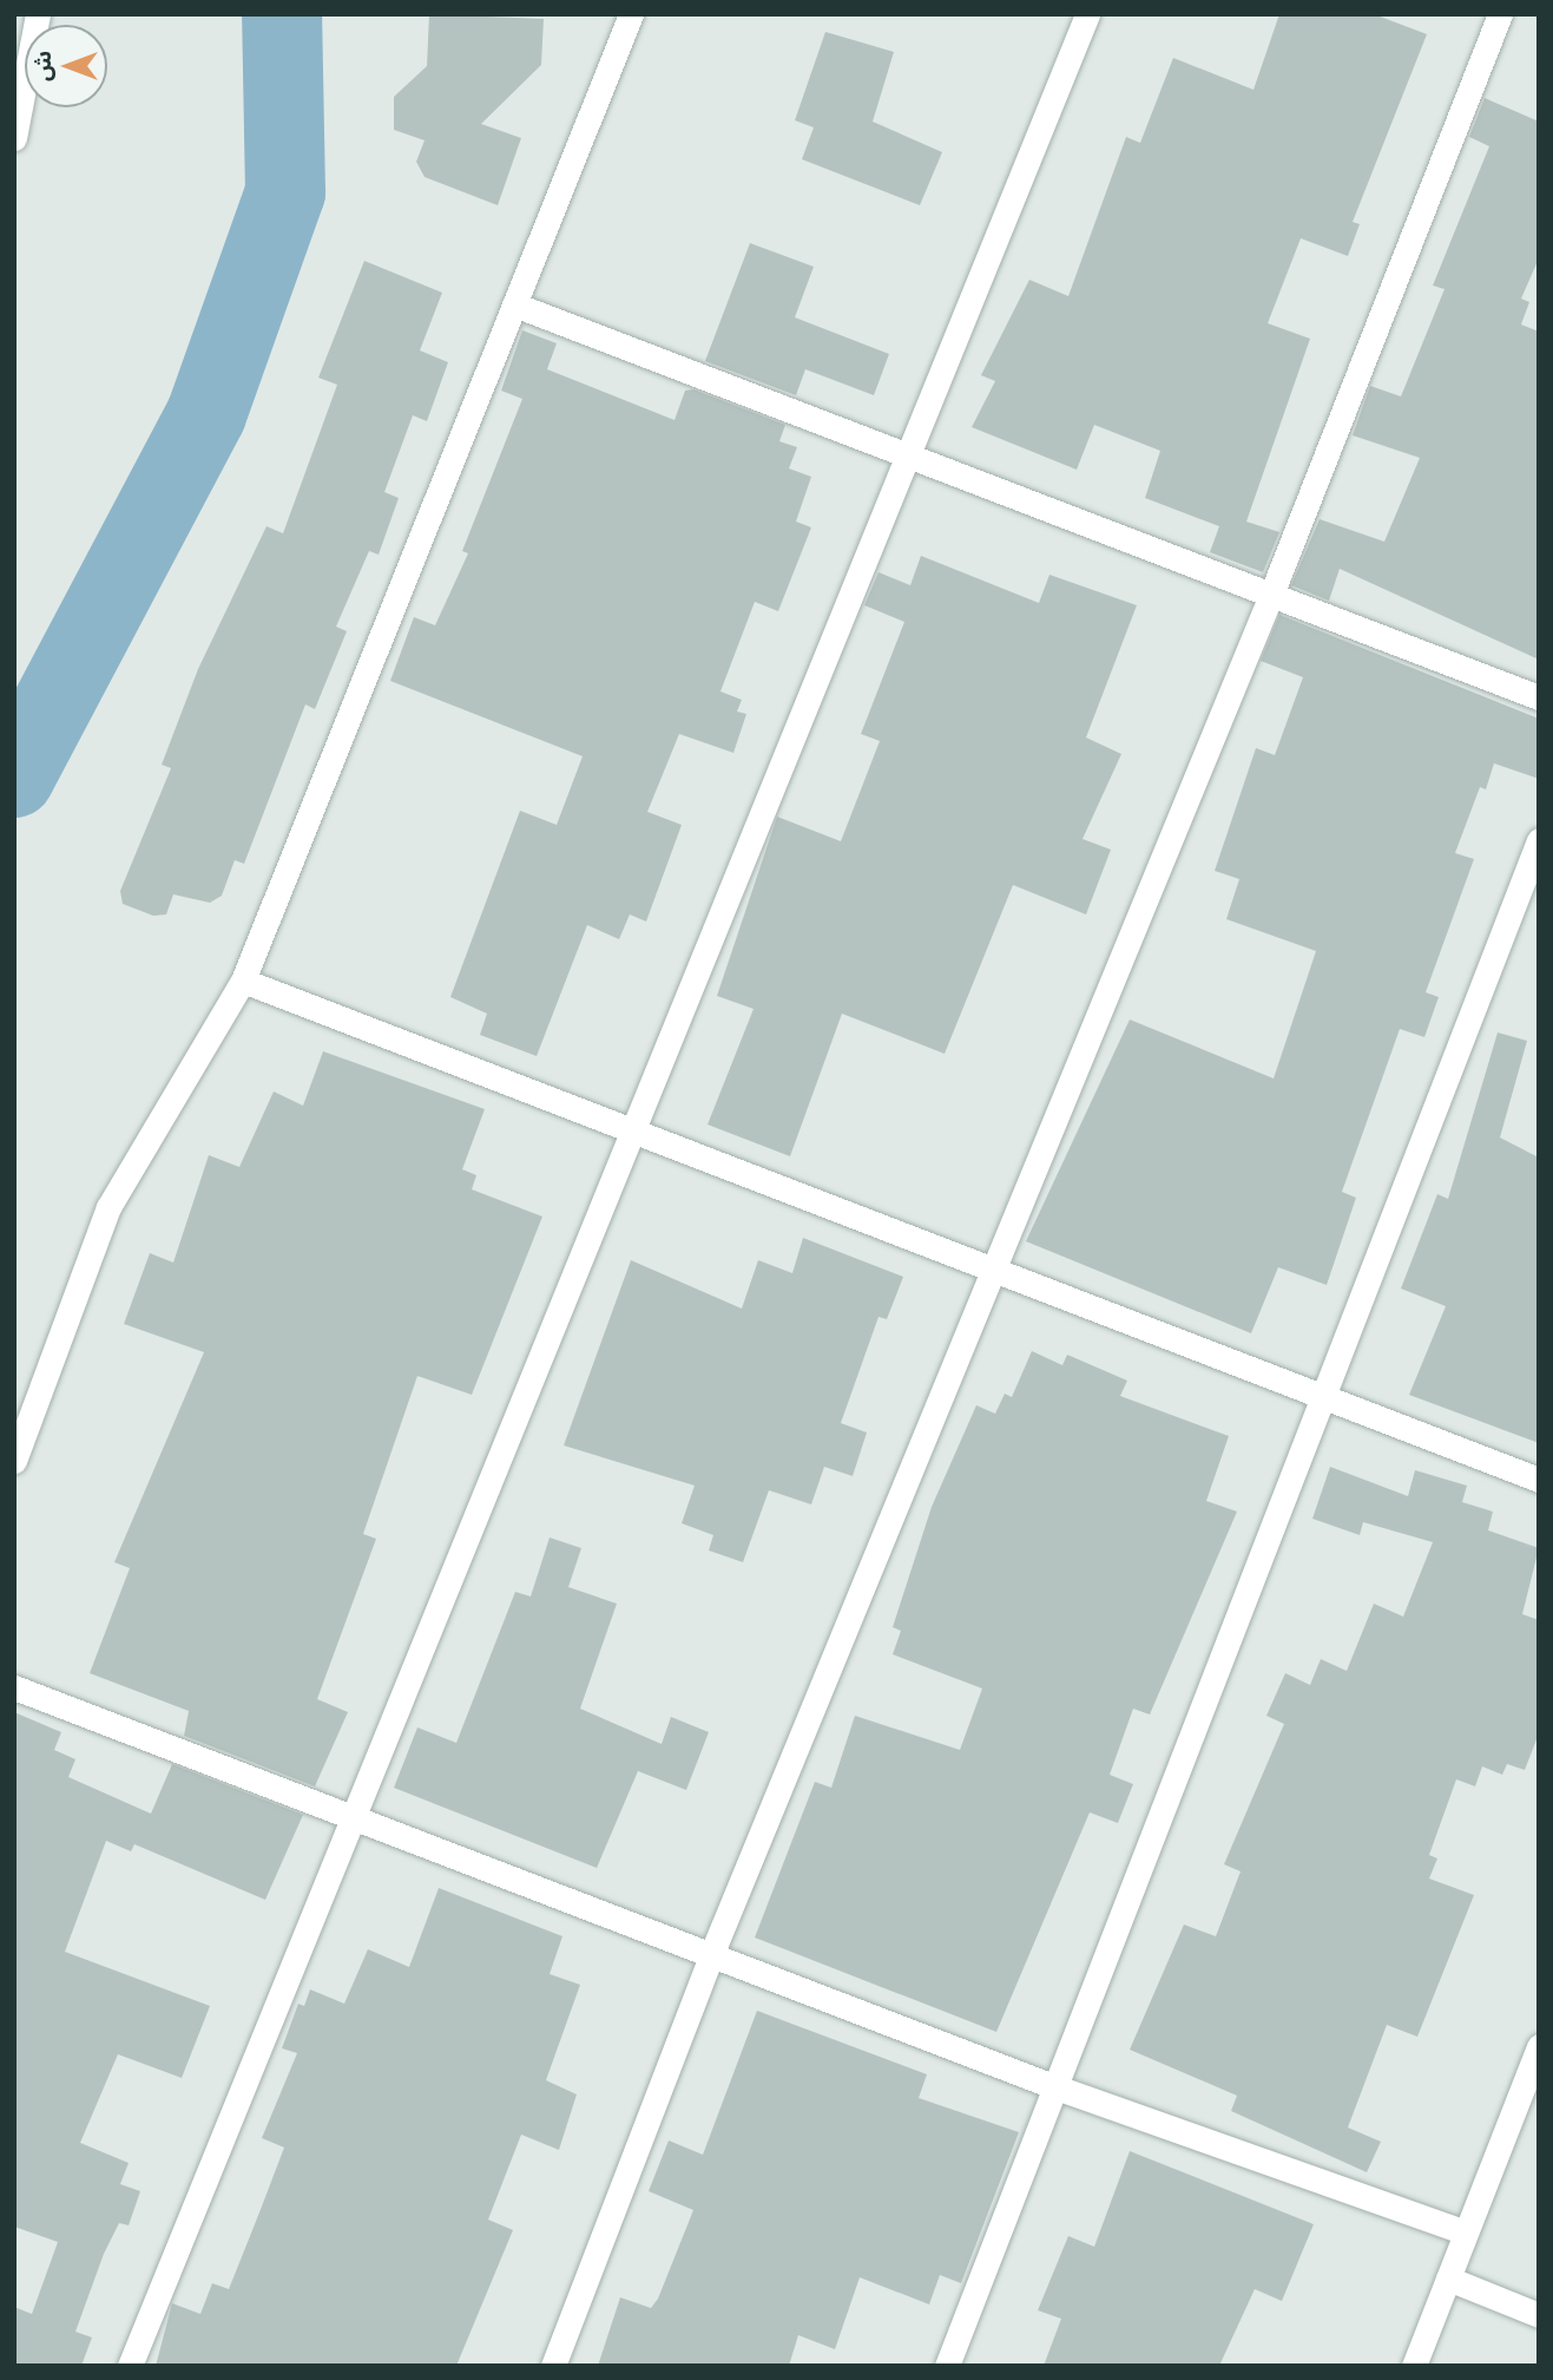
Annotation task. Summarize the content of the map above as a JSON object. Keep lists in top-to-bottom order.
{
  "north": "left"
}
